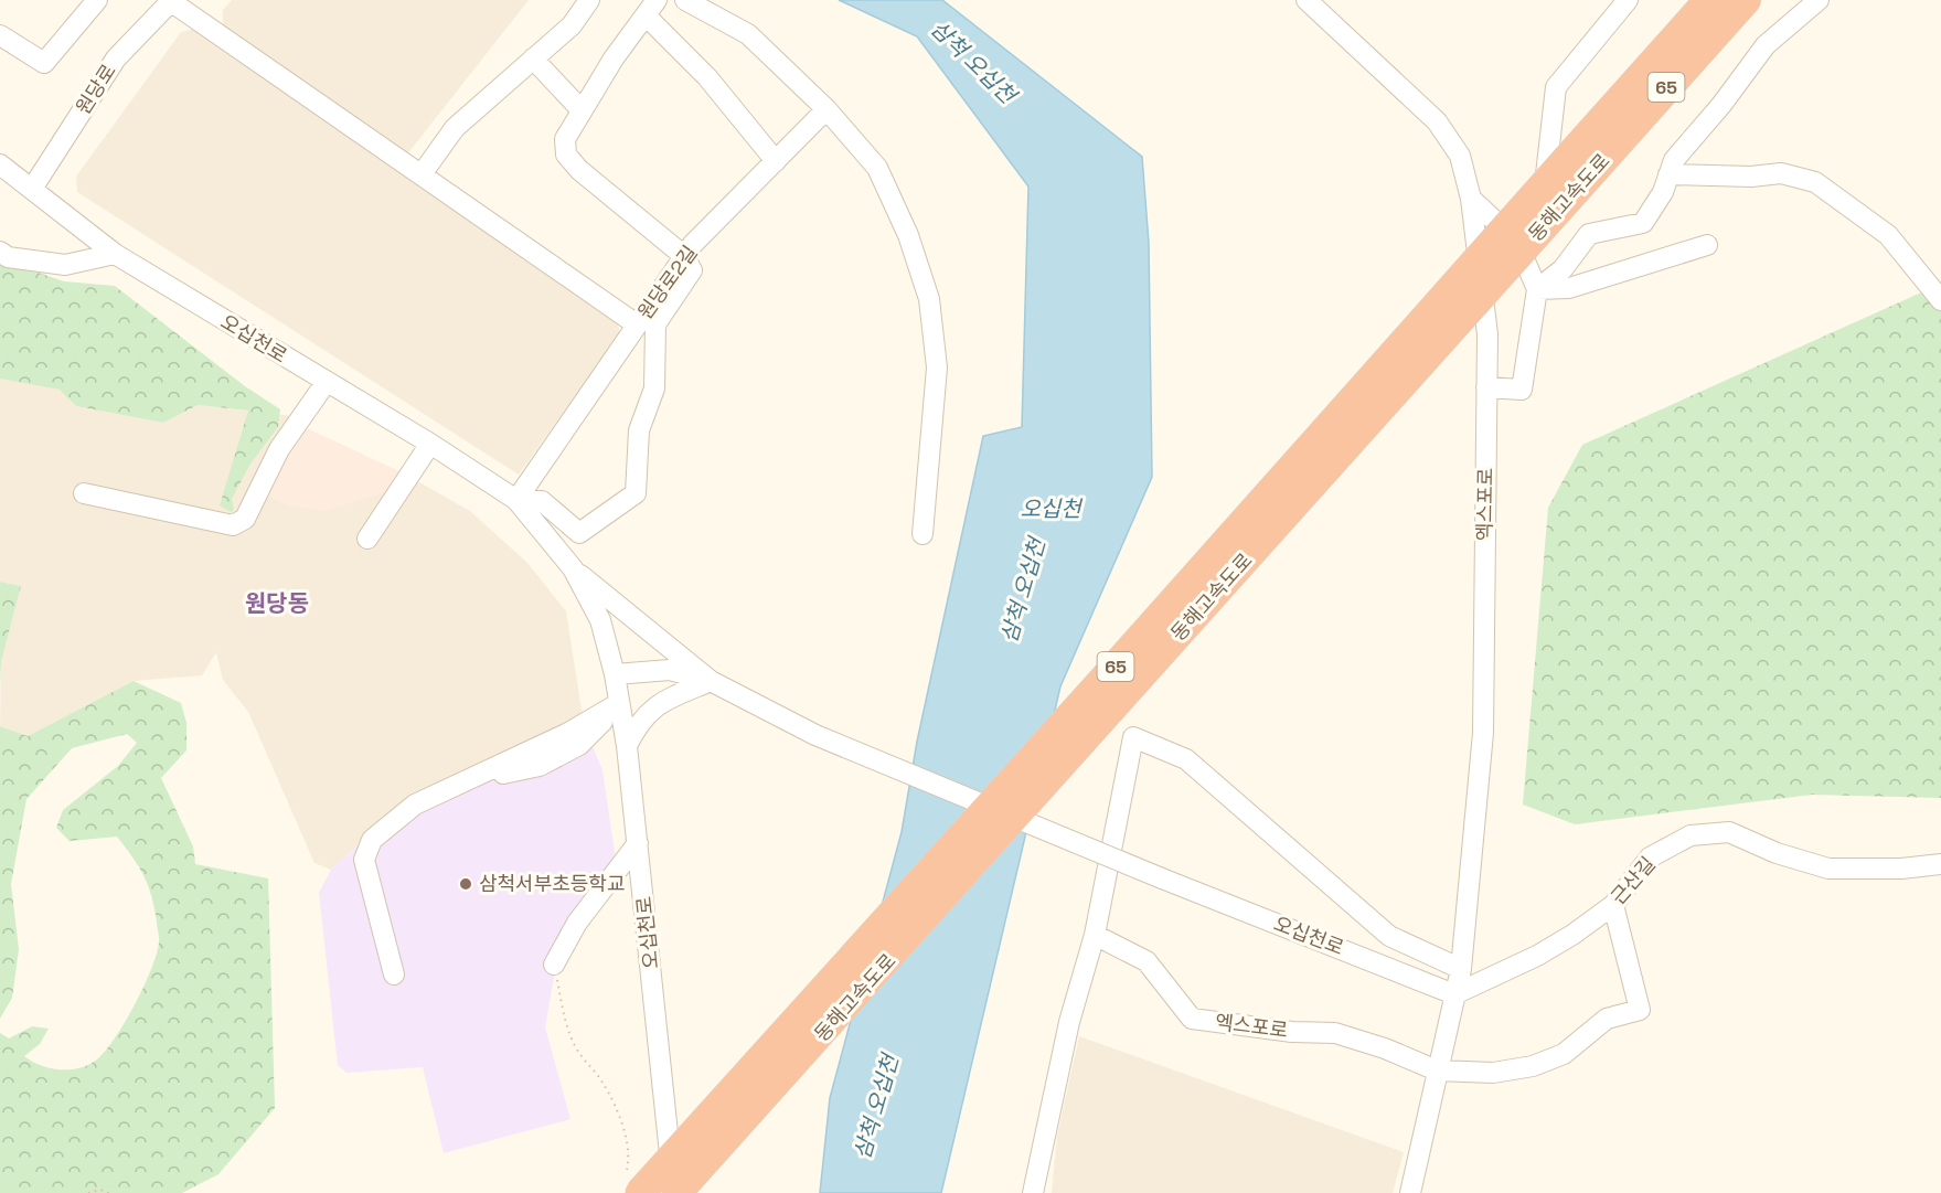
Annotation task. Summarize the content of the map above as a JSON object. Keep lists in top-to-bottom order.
{
  "streets": {
    "highway": ["65", "동해고속도로"],
    "street": [
      "원당로",
      "원당로2길",
      "오십천로",
      "엑스포로",
      "근산길"
    ]
  },
  "crossings": [
    ["원당로", "원당로2길"],
    ["원당로", "오십천로"],
    ["동해고속도로", "오십천로"],
    ["오십천로", "엑스포로"],
    ["오십천로", "근산길"],
    ["엑스포로", "근산길"]
  ],
  "districts": ["원당동"],
  "water": ["삼척 오십천", "오십천"],
  "places": ["삼척서부초등학교"]
}
